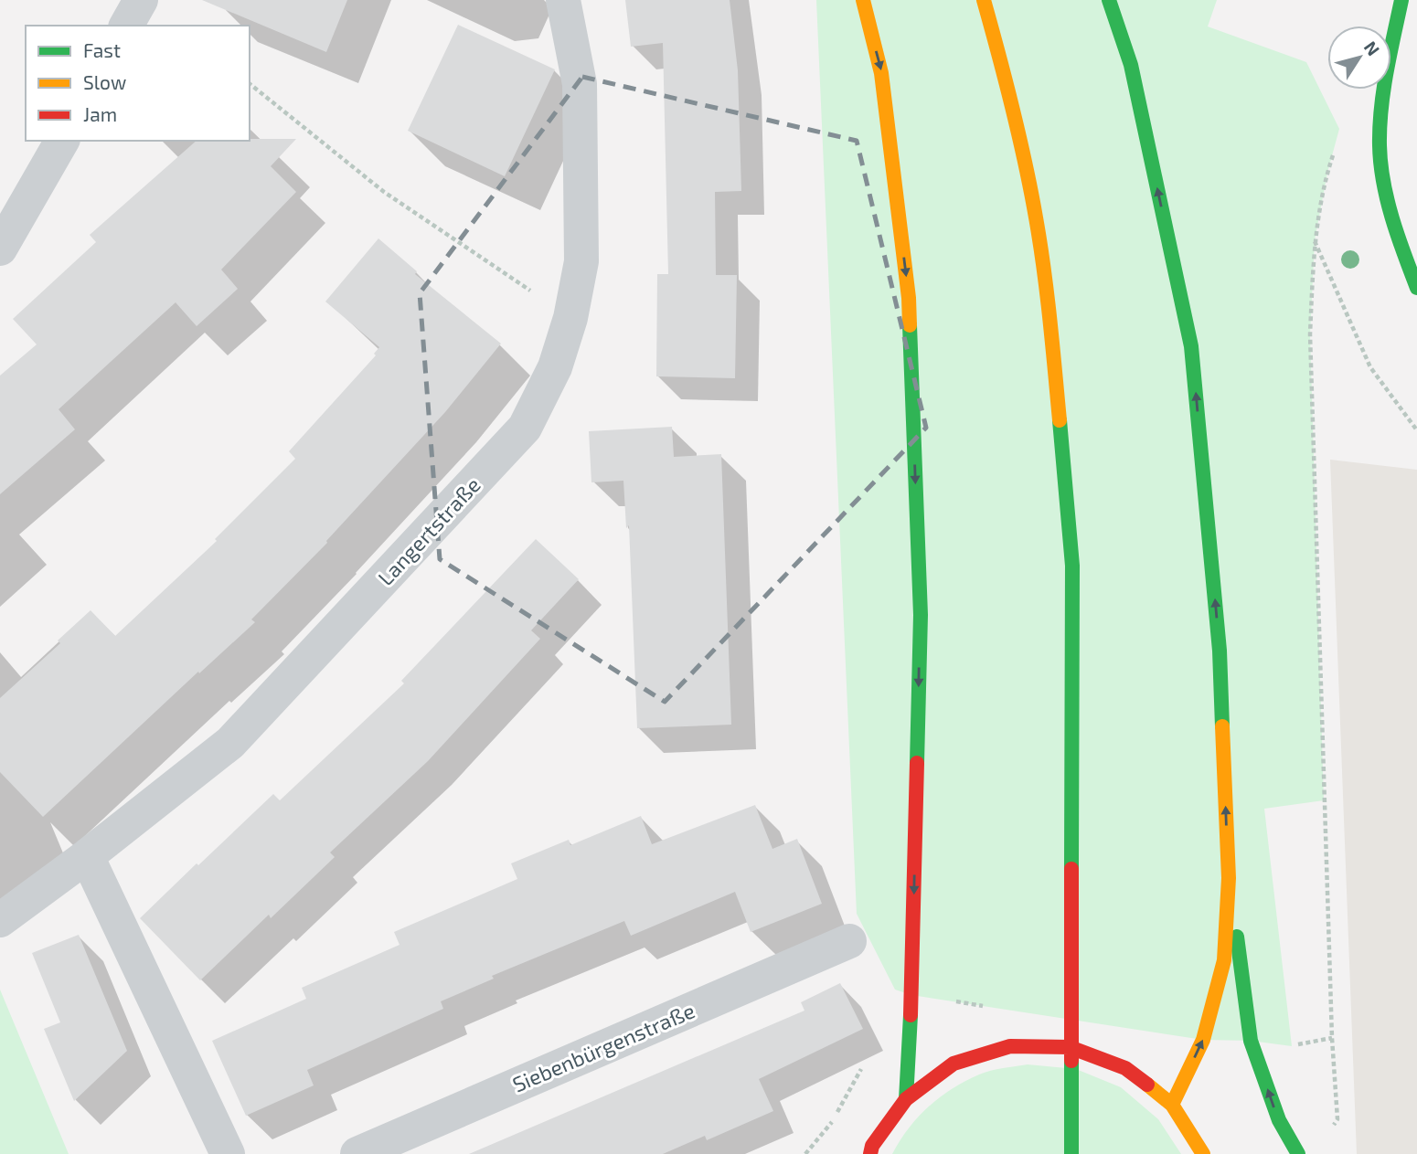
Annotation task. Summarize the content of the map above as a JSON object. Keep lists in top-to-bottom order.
{
  "streets": {
    "street": ["Langertstraße", "Siebenbürgenstraße"]
  },
  "legend": ["Fast", "Slow", "Jam"],
  "north": "top right"
}
